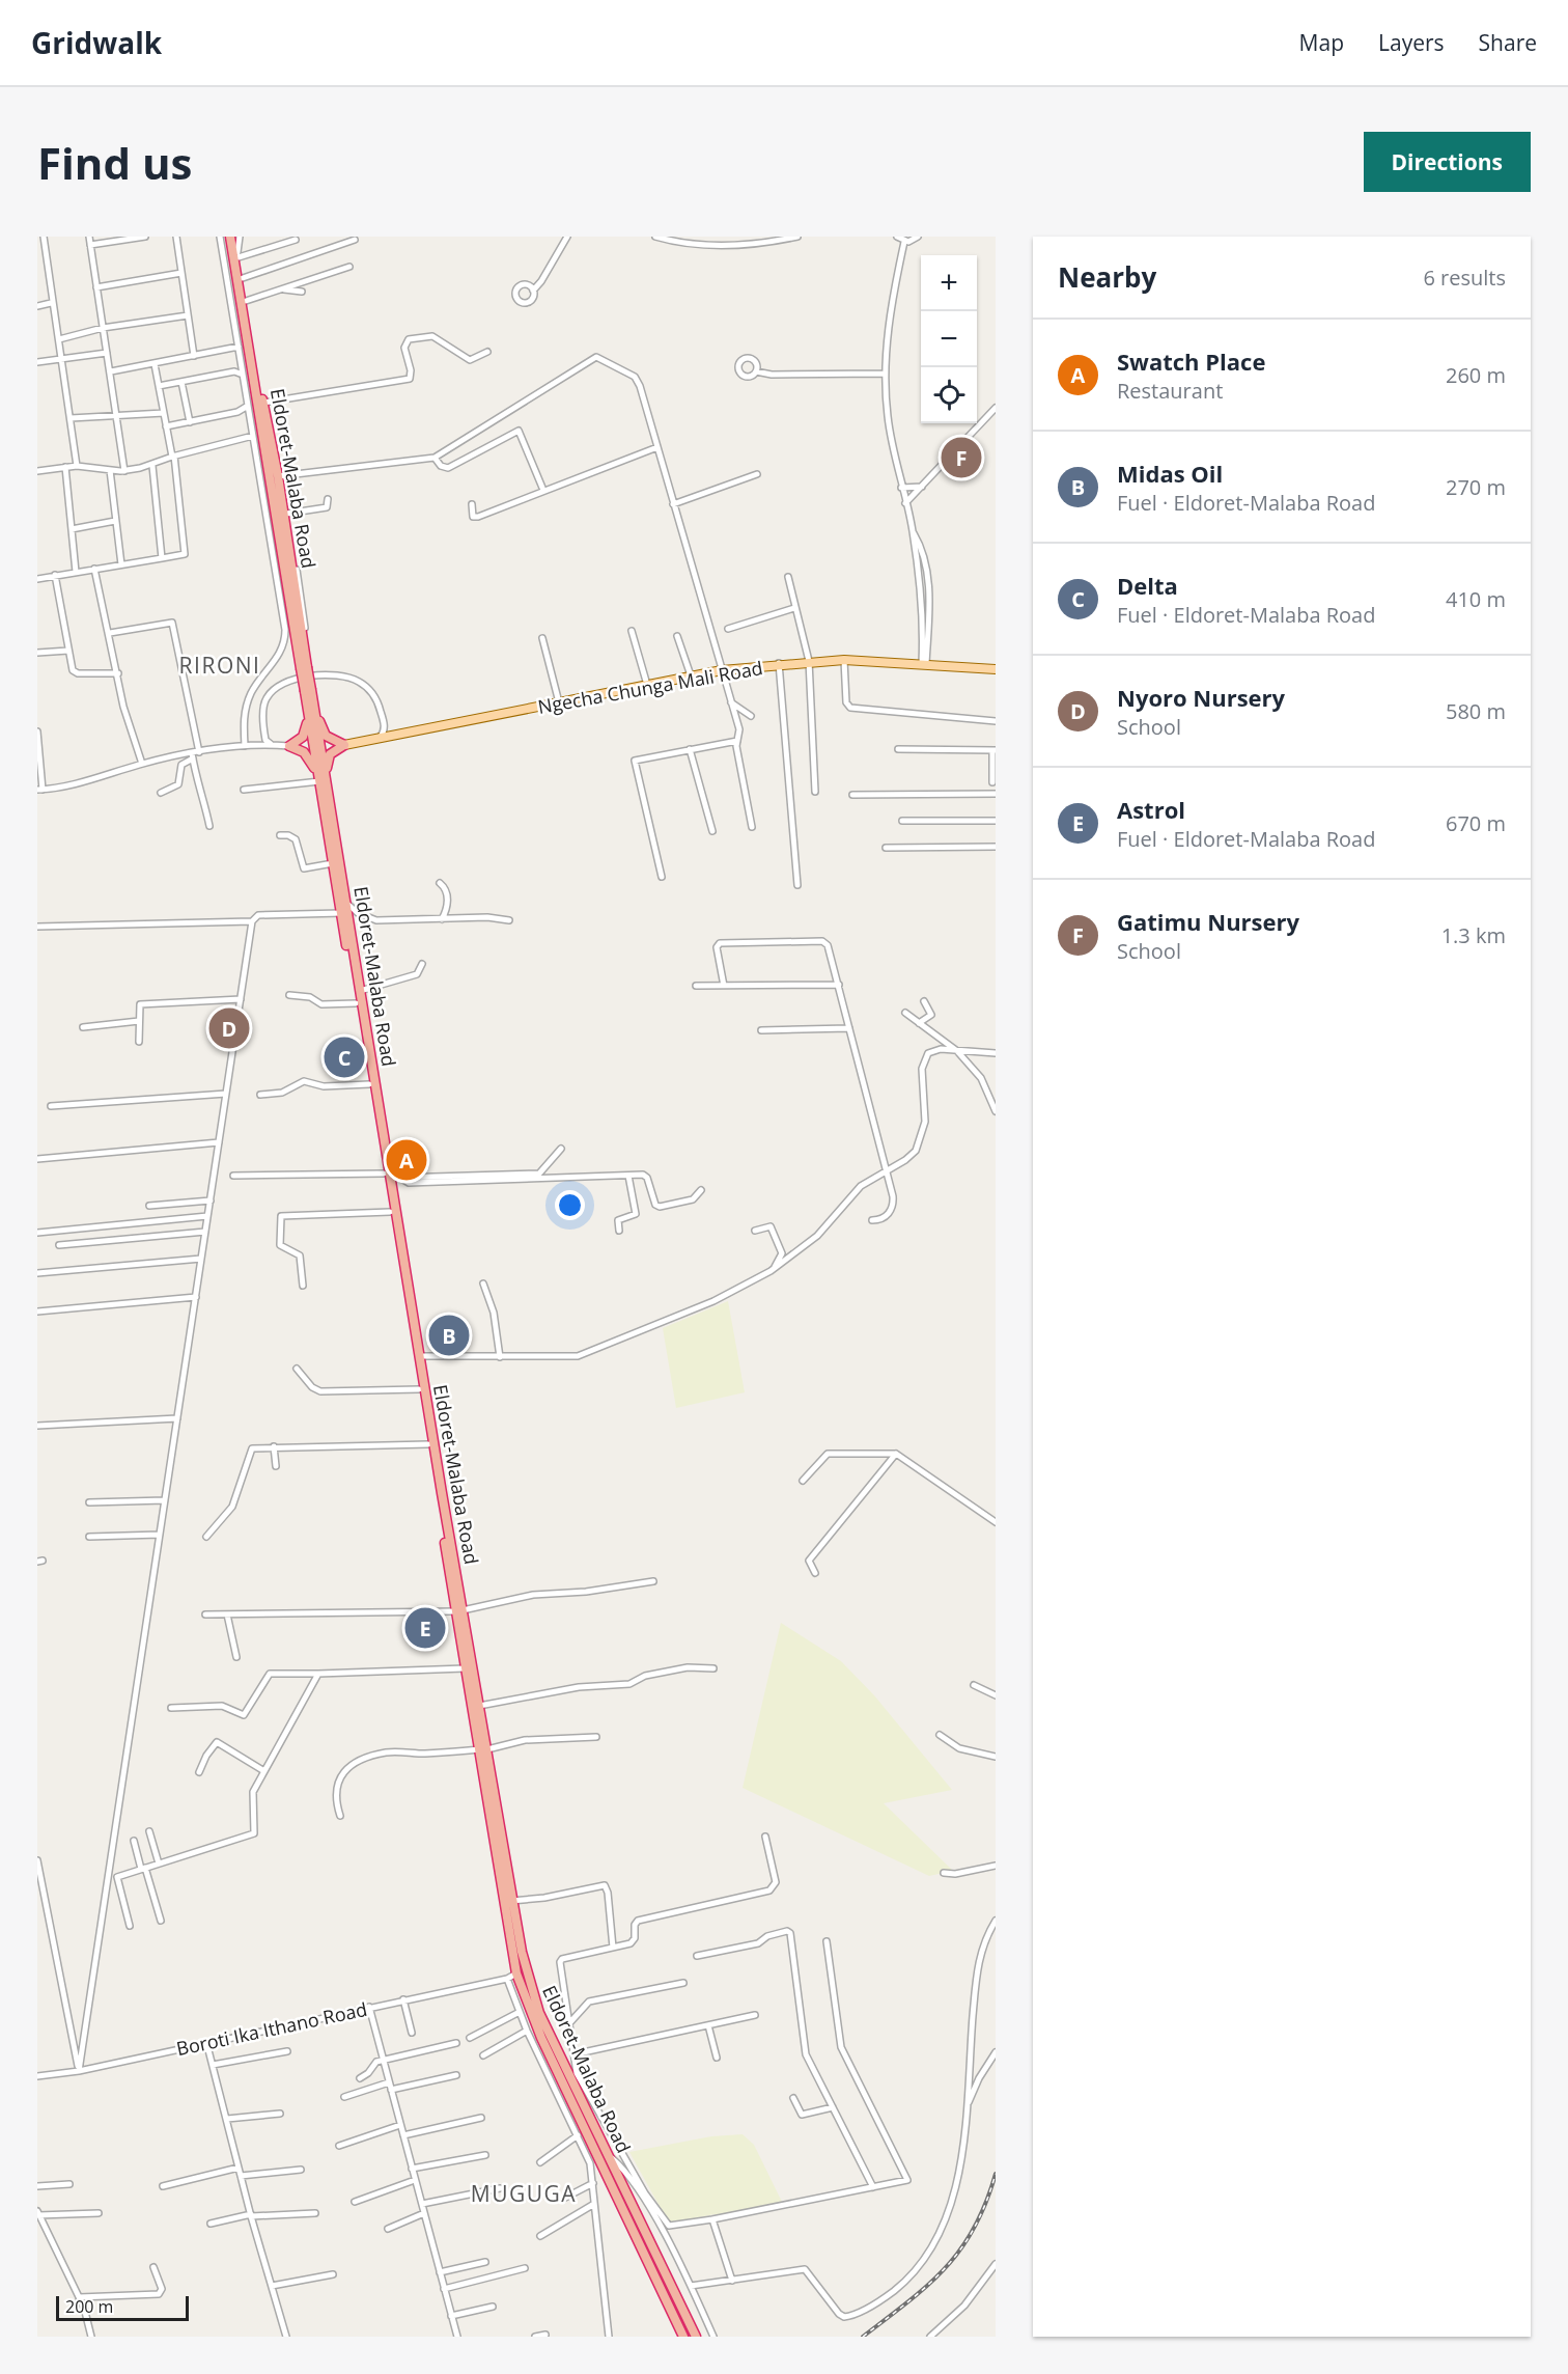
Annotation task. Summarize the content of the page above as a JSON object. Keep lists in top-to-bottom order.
{
  "streets": {
    "highway": ["Eldoret-Malaba Road"],
    "main road": ["Ngecha Chunga Mali Road"],
    "street": ["Boroti Ika Ithano Road"]
  },
  "crossings": [
    ["Eldoret-Malaba Road", "Boroti Ika Ithano Road"]
  ],
  "districts": ["RIRONI", "MUGUGA"],
  "scale_bar": "200 m",
  "page": {
    "header": "Gridwalk",
    "nav": ["Map", "Layers", "Share"],
    "buttons": "Directions",
    "title": "Find us",
    "heading": ["Nearby", "6 results"],
    "map_buttons": ["+", "−"],
    "list": [
      {
        "mark": "A",
        "name": "Swatch Place",
        "note": "Restaurant",
        "value": "260 m"
      },
      {
        "mark": "B",
        "name": "Midas Oil",
        "note": "Fuel · Eldoret-Malaba Road",
        "value": "270 m"
      },
      {
        "mark": "C",
        "name": "Delta",
        "note": "Fuel · Eldoret-Malaba Road",
        "value": "410 m"
      },
      {
        "mark": "D",
        "name": "Nyoro Nursery",
        "note": "School",
        "value": "580 m"
      },
      {
        "mark": "E",
        "name": "Astrol",
        "note": "Fuel · Eldoret-Malaba Road",
        "value": "670 m"
      },
      {
        "mark": "F",
        "name": "Gatimu Nursery",
        "note": "School",
        "value": "1.3 km"
      }
    ],
    "pins": [
      "F",
      "D",
      "C",
      "A",
      "B",
      "E"
    ],
    "scale": "200 m"
  }
}
